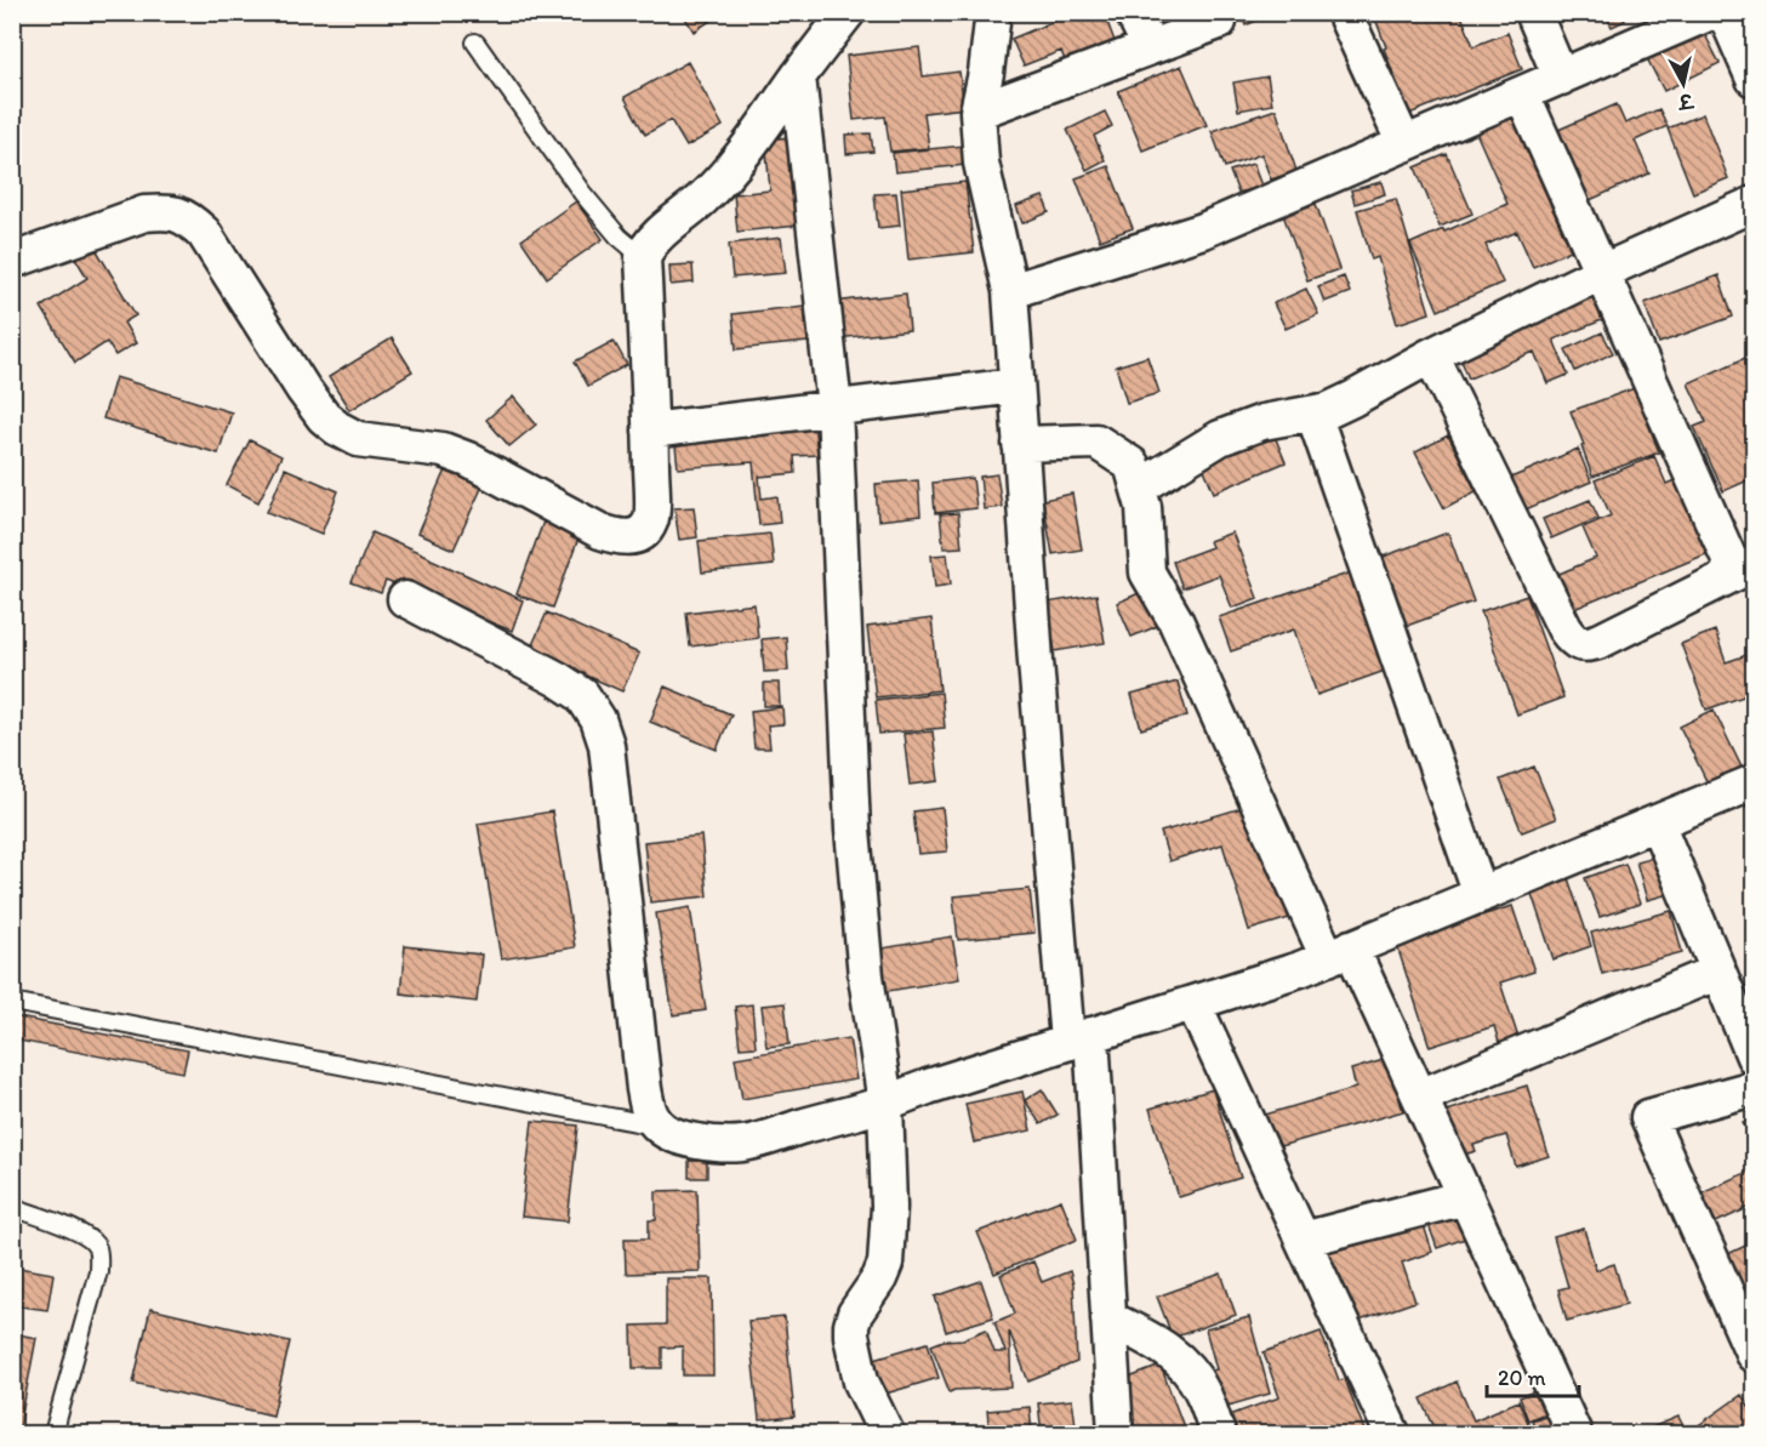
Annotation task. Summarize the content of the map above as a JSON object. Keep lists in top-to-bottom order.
{
  "scale_bar": "20 m",
  "north": "bottom"
}
